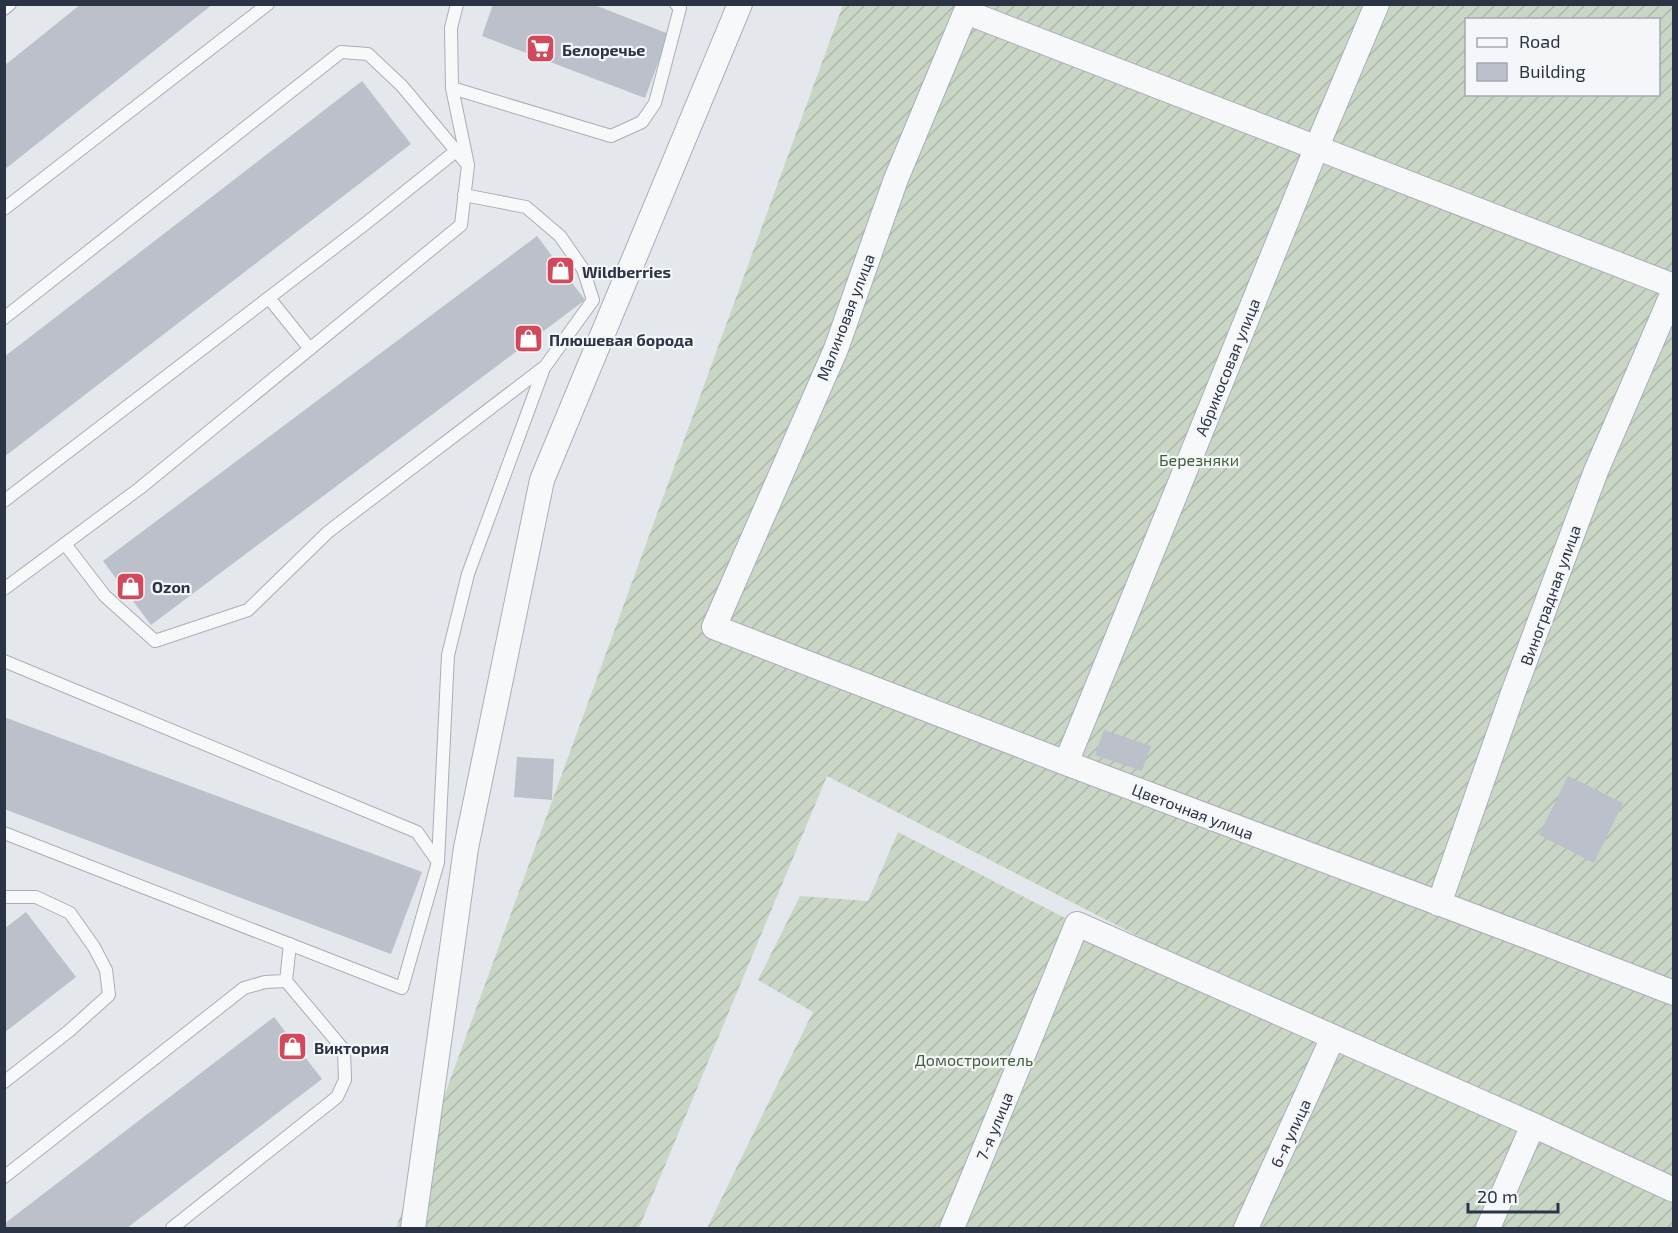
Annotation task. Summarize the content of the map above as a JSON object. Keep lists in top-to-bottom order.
{
  "streets": {
    "street": [
      "Малиновая улица",
      "Абрикосовая улица",
      "Виноградная улица",
      "Цветочная улица",
      "7-я улица",
      "6-я улица"
    ]
  },
  "crossings": [
    ["Малиновая улица", "Цветочная улица"],
    ["Абрикосовая улица", "Цветочная улица"],
    ["Виноградная улица", "Цветочная улица"],
    ["7-я улица", "6-я улица"]
  ],
  "parks": ["Березняки", "Домостроитель"],
  "places": {
    "supermarket": ["Белоречье"],
    "shop": [
      "Wildberries",
      "Плюшевая борода",
      "Ozon",
      "Виктория"
    ]
  },
  "legend": ["Road", "Building"],
  "scale_bar": "20 m"
}
